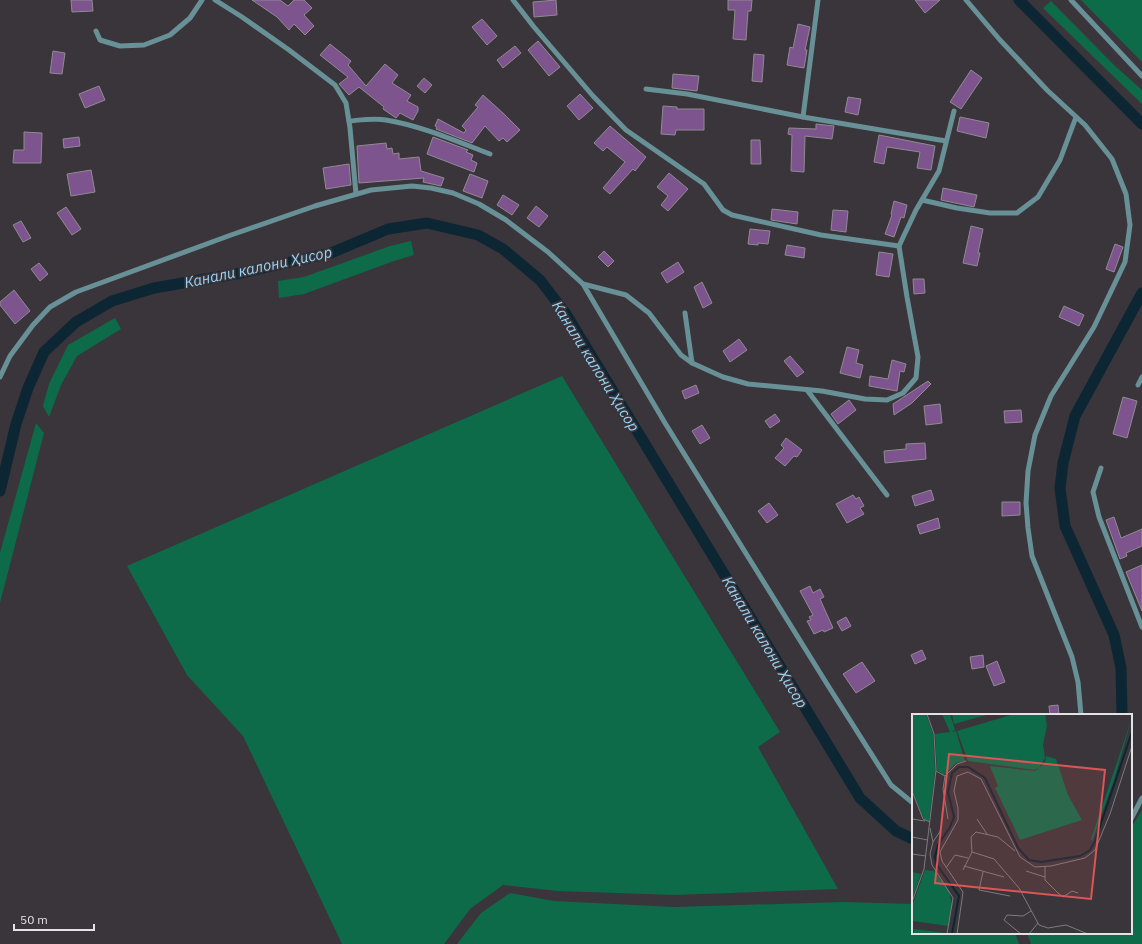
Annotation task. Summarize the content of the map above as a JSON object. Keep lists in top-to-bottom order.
{
  "water": ["Канали калони Ҳисор"],
  "scale_bar": "50 m"
}
